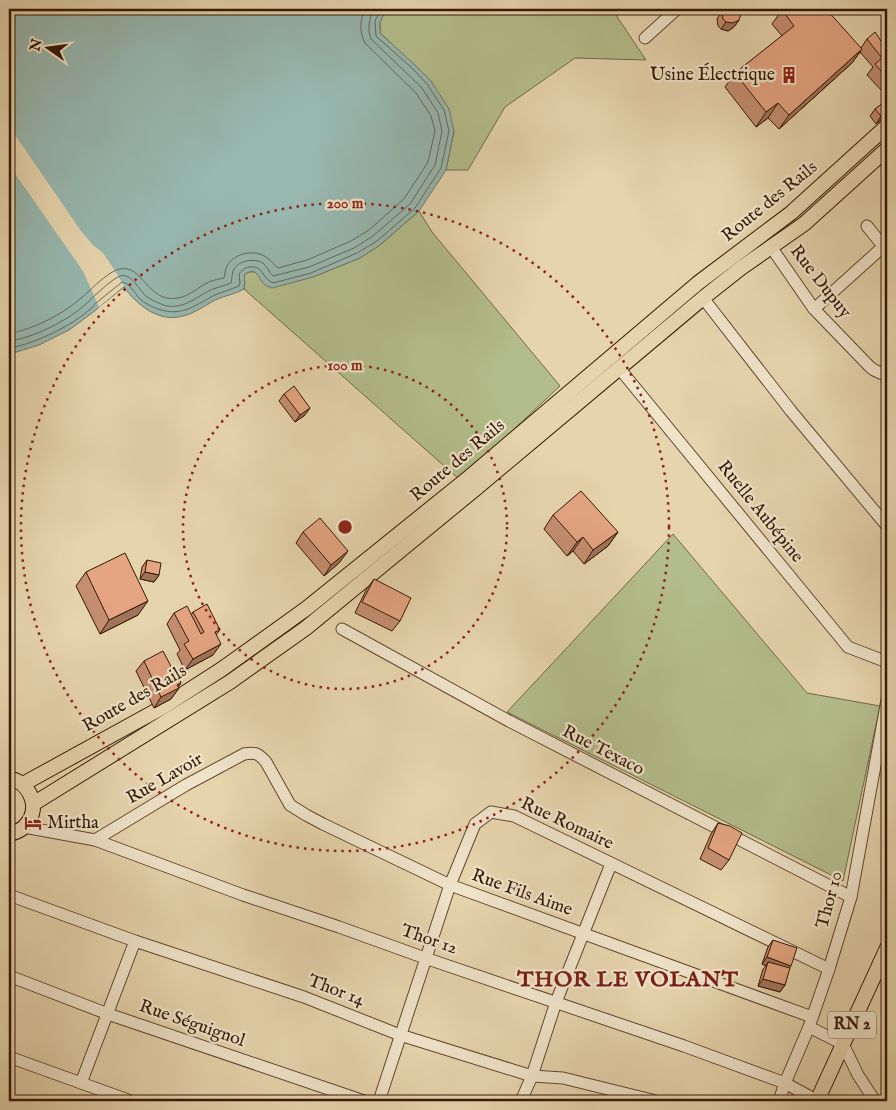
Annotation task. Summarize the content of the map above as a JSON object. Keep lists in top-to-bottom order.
{
  "streets": {
    "main road": ["Route des Rails", "RN 2"],
    "street": [
      "Rue Dupuy",
      "Ruelle Aubépine",
      "Rue Texaco",
      "Rue Lavoir",
      "Rue Romaire",
      "Rue Fils Aime",
      "Thor 10",
      "Thor 12",
      "Thor 14",
      "Rue Séguignol"
    ]
  },
  "crossings": [
    ["Route des Rails", "Rue Dupuy"],
    ["Route des Rails", "Ruelle Aubépine"],
    ["Rue Texaco", "Thor 10"],
    ["Rue Lavoir", "Rue Fils Aime"],
    ["Rue Lavoir", "Thor 12"],
    ["Rue Romaire", "Rue Fils Aime"],
    ["Rue Romaire", "Thor 10"],
    ["Rue Romaire", "Thor 12"],
    ["Rue Romaire", "Thor 14"],
    ["Rue Fils Aime", "Thor 10"],
    ["Rue Fils Aime", "RN 2"],
    ["Thor 10", "Thor 12"],
    ["Thor 12", "RN 2"]
  ],
  "districts": ["THOR LE VOLANT"],
  "places": {
    "building": ["Usine Électrique"],
    "hotel": ["Mirtha"]
  },
  "north": "left",
  "rings": ["200 m", "100 m"]
}
